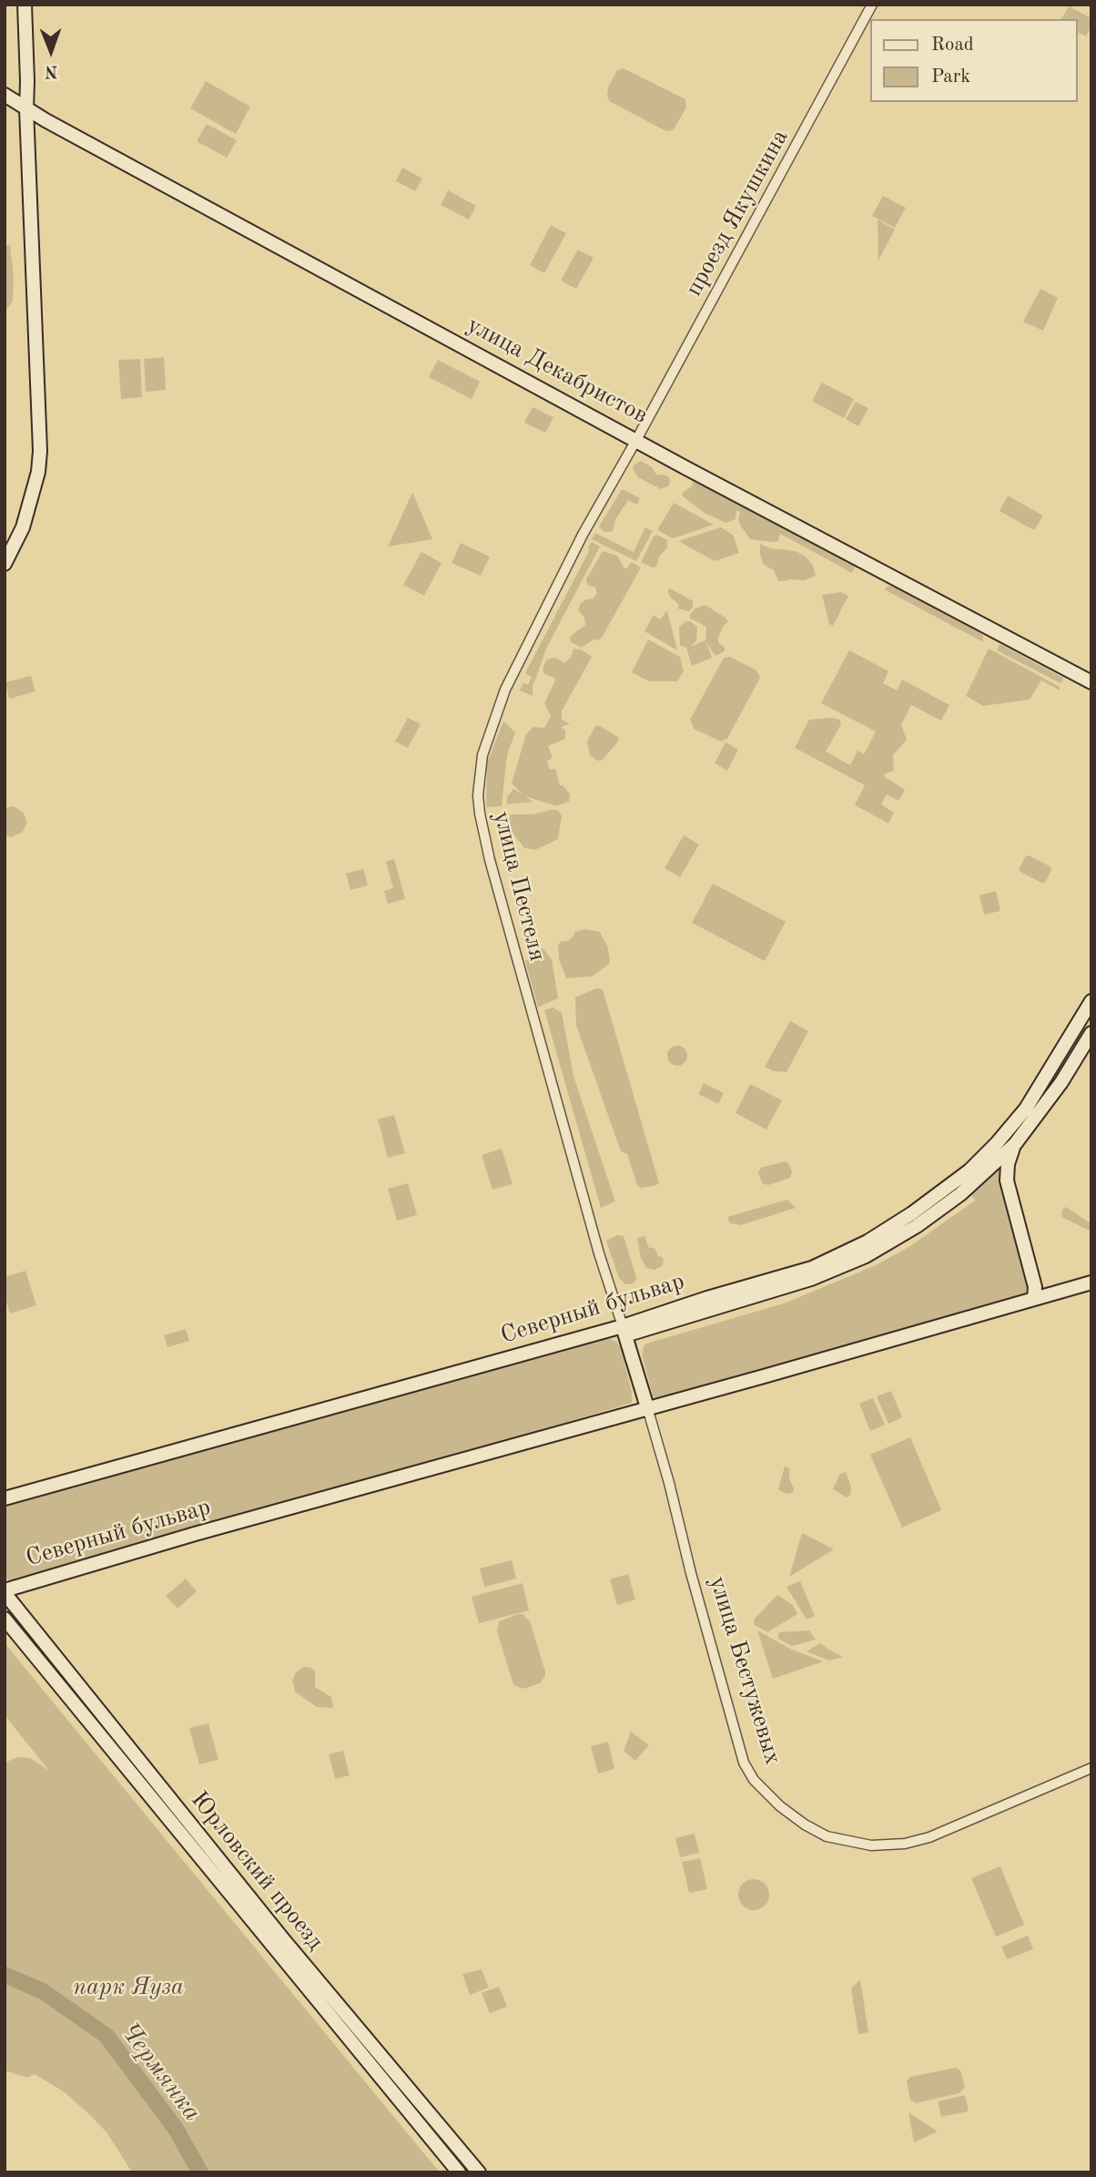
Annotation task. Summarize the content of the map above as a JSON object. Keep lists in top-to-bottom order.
{
  "streets": {
    "main road": [
      "улица Декабристов",
      "Северный бульвар",
      "улица Бестужевых",
      "Юрловский проезд"
    ],
    "street": ["проезд Якушкина", "улица Пестеля"]
  },
  "crossings": [
    ["проезд Якушкина", "улица Декабристов"],
    ["проезд Якушкина", "улица Пестеля"],
    ["улица Декабристов", "улица Пестеля"],
    ["улица Пестеля", "Северный бульвар"],
    ["улица Пестеля", "улица Бестужевых"],
    ["Северный бульвар", "улица Бестужевых"],
    ["Северный бульвар", "Юрловский проезд"]
  ],
  "water": ["Чермянка"],
  "parks": ["парк Яуза"],
  "legend": ["Road", "Park"],
  "north": "bottom"
}
